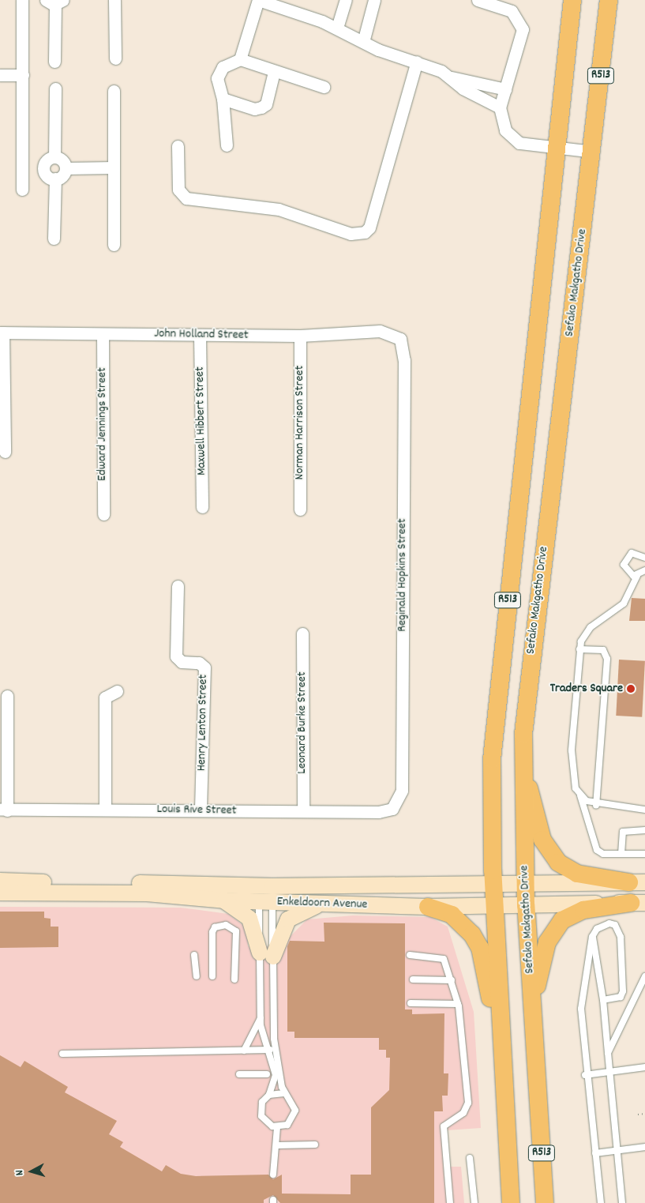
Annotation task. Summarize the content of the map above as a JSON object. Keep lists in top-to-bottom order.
{
  "streets": {
    "main road": ["R513", "Sefako Makgatho Drive"],
    "street": [
      "John Holland Street",
      "Maxwell Hibbert Street",
      "Norman Harrison Street",
      "Edward Jennings Street",
      "Reginald Hopkins Street",
      "Henry Lenton Street",
      "Leonard Burke Street",
      "Louis Rive Street",
      "Enkeldoorn Avenue"
    ]
  },
  "crossings": [
    ["R513", "Enkeldoorn Avenue"],
    ["Sefako Makgatho Drive", "Enkeldoorn Avenue"],
    ["John Holland Street", "Maxwell Hibbert Street"],
    ["John Holland Street", "Norman Harrison Street"],
    ["John Holland Street", "Edward Jennings Street"],
    ["John Holland Street", "Reginald Hopkins Street"],
    ["Reginald Hopkins Street", "Louis Rive Street"],
    ["Henry Lenton Street", "Louis Rive Street"],
    ["Leonard Burke Street", "Louis Rive Street"]
  ],
  "places": ["Traders Square"],
  "north": "left"
}
